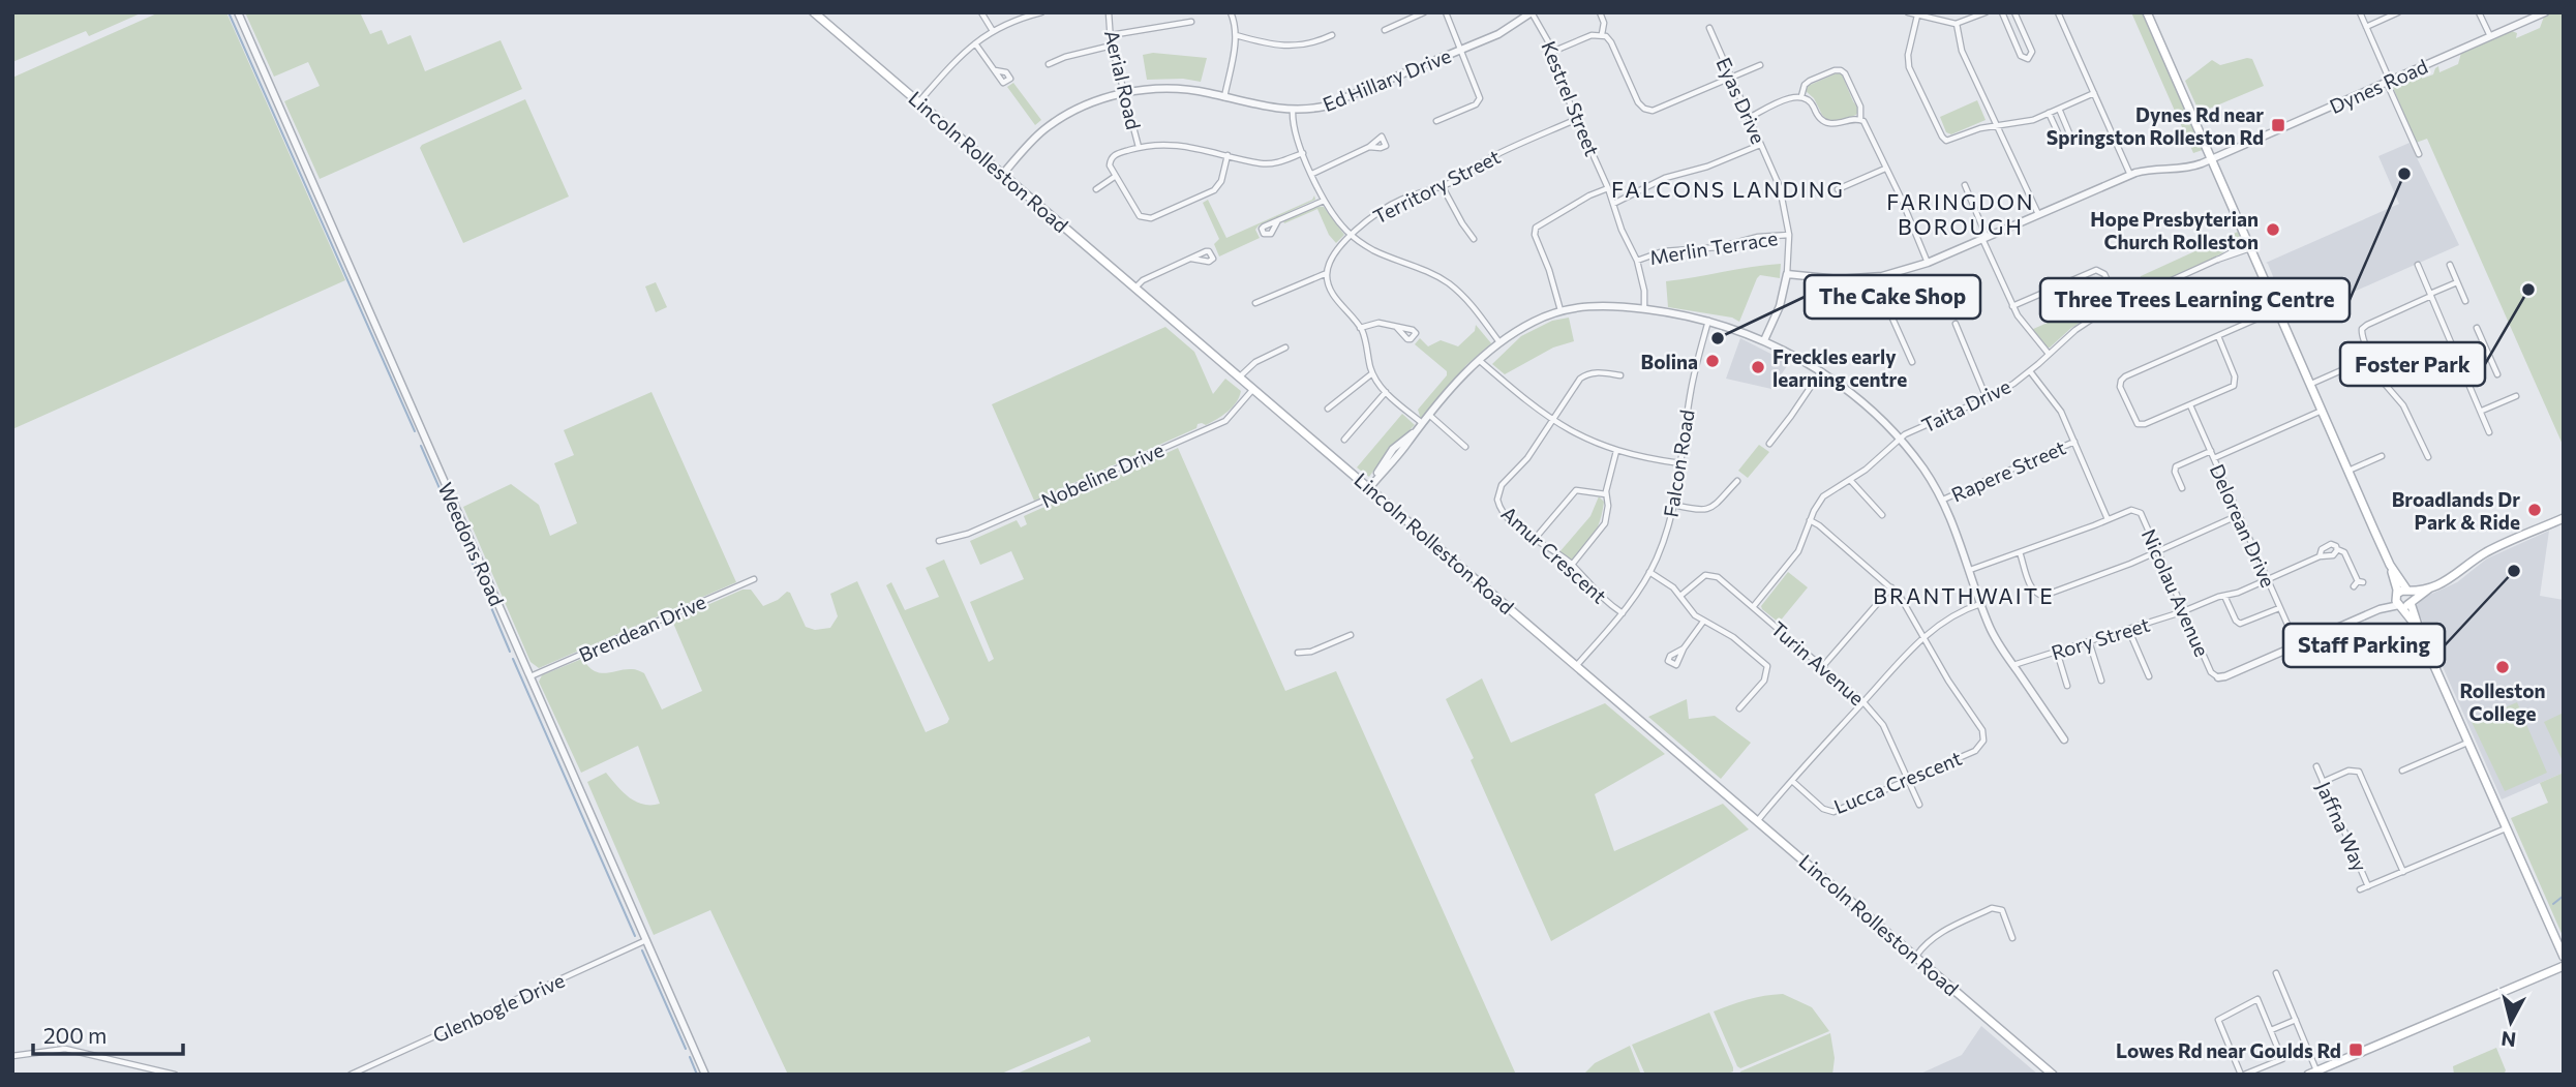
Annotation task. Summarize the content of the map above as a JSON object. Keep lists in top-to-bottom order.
{
  "streets": {
    "main road": ["Lincoln Rolleston Road"],
    "street": [
      "Aerial Road",
      "Ed Hillary Drive",
      "Dynes Road",
      "Kestrel Street",
      "Eyas Drive",
      "Territory Street",
      "Merlin Terrace",
      "Taita Drive",
      "Falcon Road",
      "Rapere Street",
      "Nobeline Drive",
      "Delorean Drive",
      "Weedons Road",
      "Amur Crescent",
      "Nicolau Avenue",
      "Brendean Drive",
      "Rory Street",
      "Turin Avenue",
      "Lucca Crescent",
      "Jaffna Way",
      "Glenbogle Drive"
    ]
  },
  "crossings": [
    ["Aerial Road", "Ed Hillary Drive"],
    ["Ed Hillary Drive", "Kestrel Street"],
    ["Ed Hillary Drive", "Lincoln Rolleston Road"],
    ["Dynes Road", "Eyas Drive"],
    ["Kestrel Street", "Territory Street"],
    ["Kestrel Street", "Merlin Terrace"],
    ["Eyas Drive", "Merlin Terrace"],
    ["Lincoln Rolleston Road", "Falcon Road"],
    ["Lincoln Rolleston Road", "Nobeline Drive"],
    ["Taita Drive", "Turin Avenue"],
    ["Taita Drive", "Lucca Crescent"],
    ["Falcon Road", "Amur Crescent"],
    ["Delorean Drive", "Rory Street"],
    ["Weedons Road", "Brendean Drive"],
    ["Weedons Road", "Glenbogle Drive"],
    ["Nicolau Avenue", "Rory Street"],
    ["Turin Avenue", "Lucca Crescent"]
  ],
  "districts": ["FALCONS LANDING", "FARINGDON BOROUGH", "BRANTHWAITE"],
  "places": {
    "transit": ["Dynes Rd near Springston Rolleston Rd", "Lowes Rd near Goulds Rd"],
    "other": [
      "Three Trees Learning Centre",
      "Hope Presbyterian Church Rolleston",
      "Foster Park",
      "The Cake Shop",
      "Bolina",
      "Freckles early learning centre",
      "Broadlands Dr Park & Ride",
      "Staff Parking",
      "Rolleston College"
    ]
  },
  "scale_bar": "200 m",
  "north": "bottom"
}
